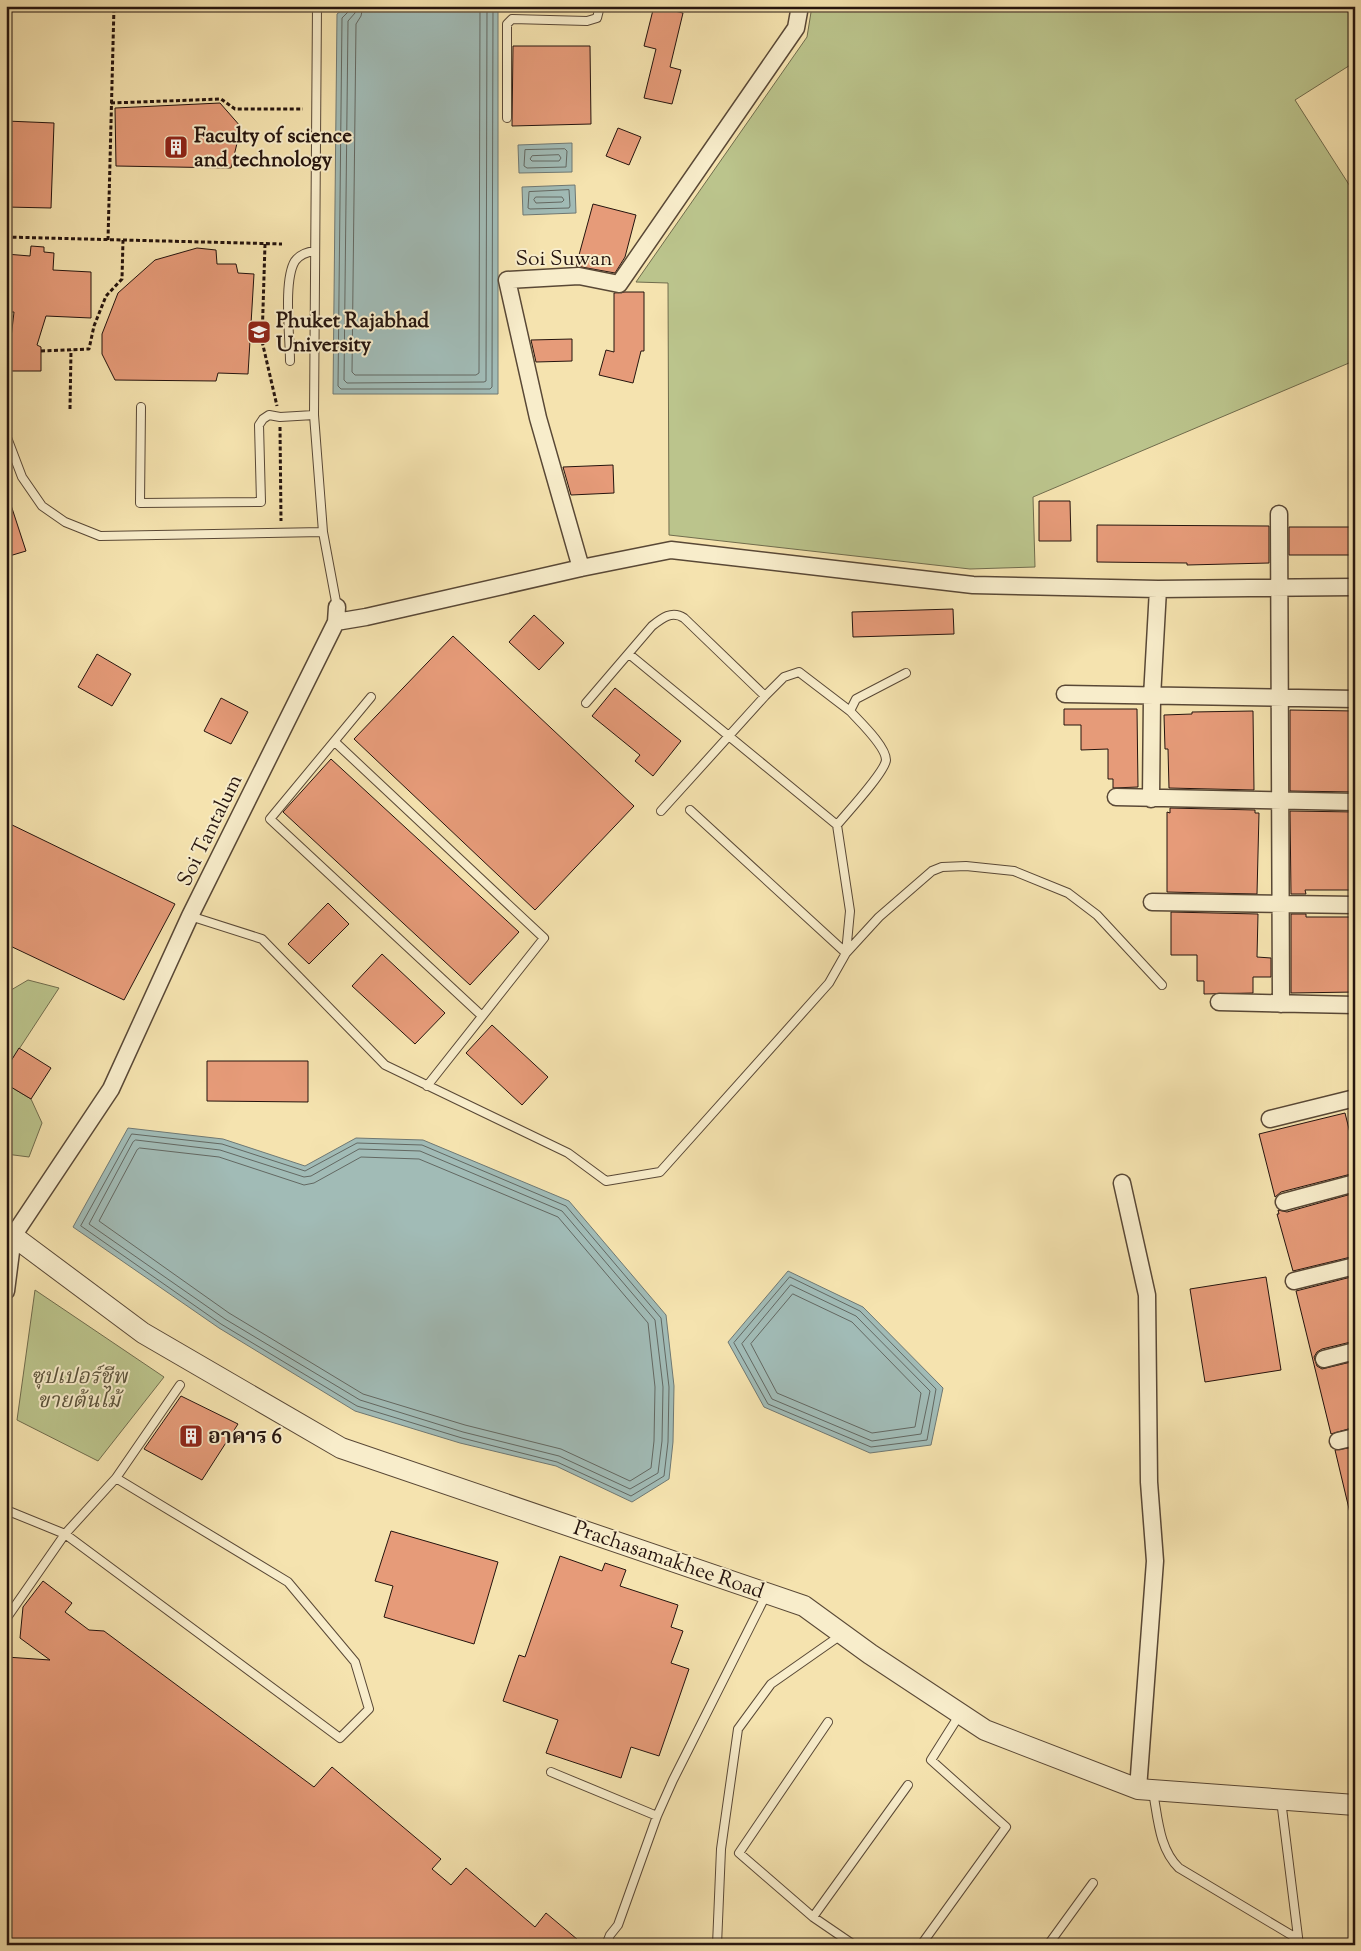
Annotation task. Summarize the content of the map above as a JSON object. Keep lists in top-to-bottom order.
{
  "streets": {
    "street": ["Soi Suwan", "Soi Tantalum", "Prachasamakhee Road"]
  },
  "crossings": [
    ["Soi Tantalum", "Prachasamakhee Road"]
  ],
  "parks": ["ซุปเปอร์ชีพ ขายต้นไม้"],
  "places": {
    "building": ["Faculty of science and technology", "อาคาร 6"],
    "school or university": ["Phuket Rajabhad University"]
  }
}
